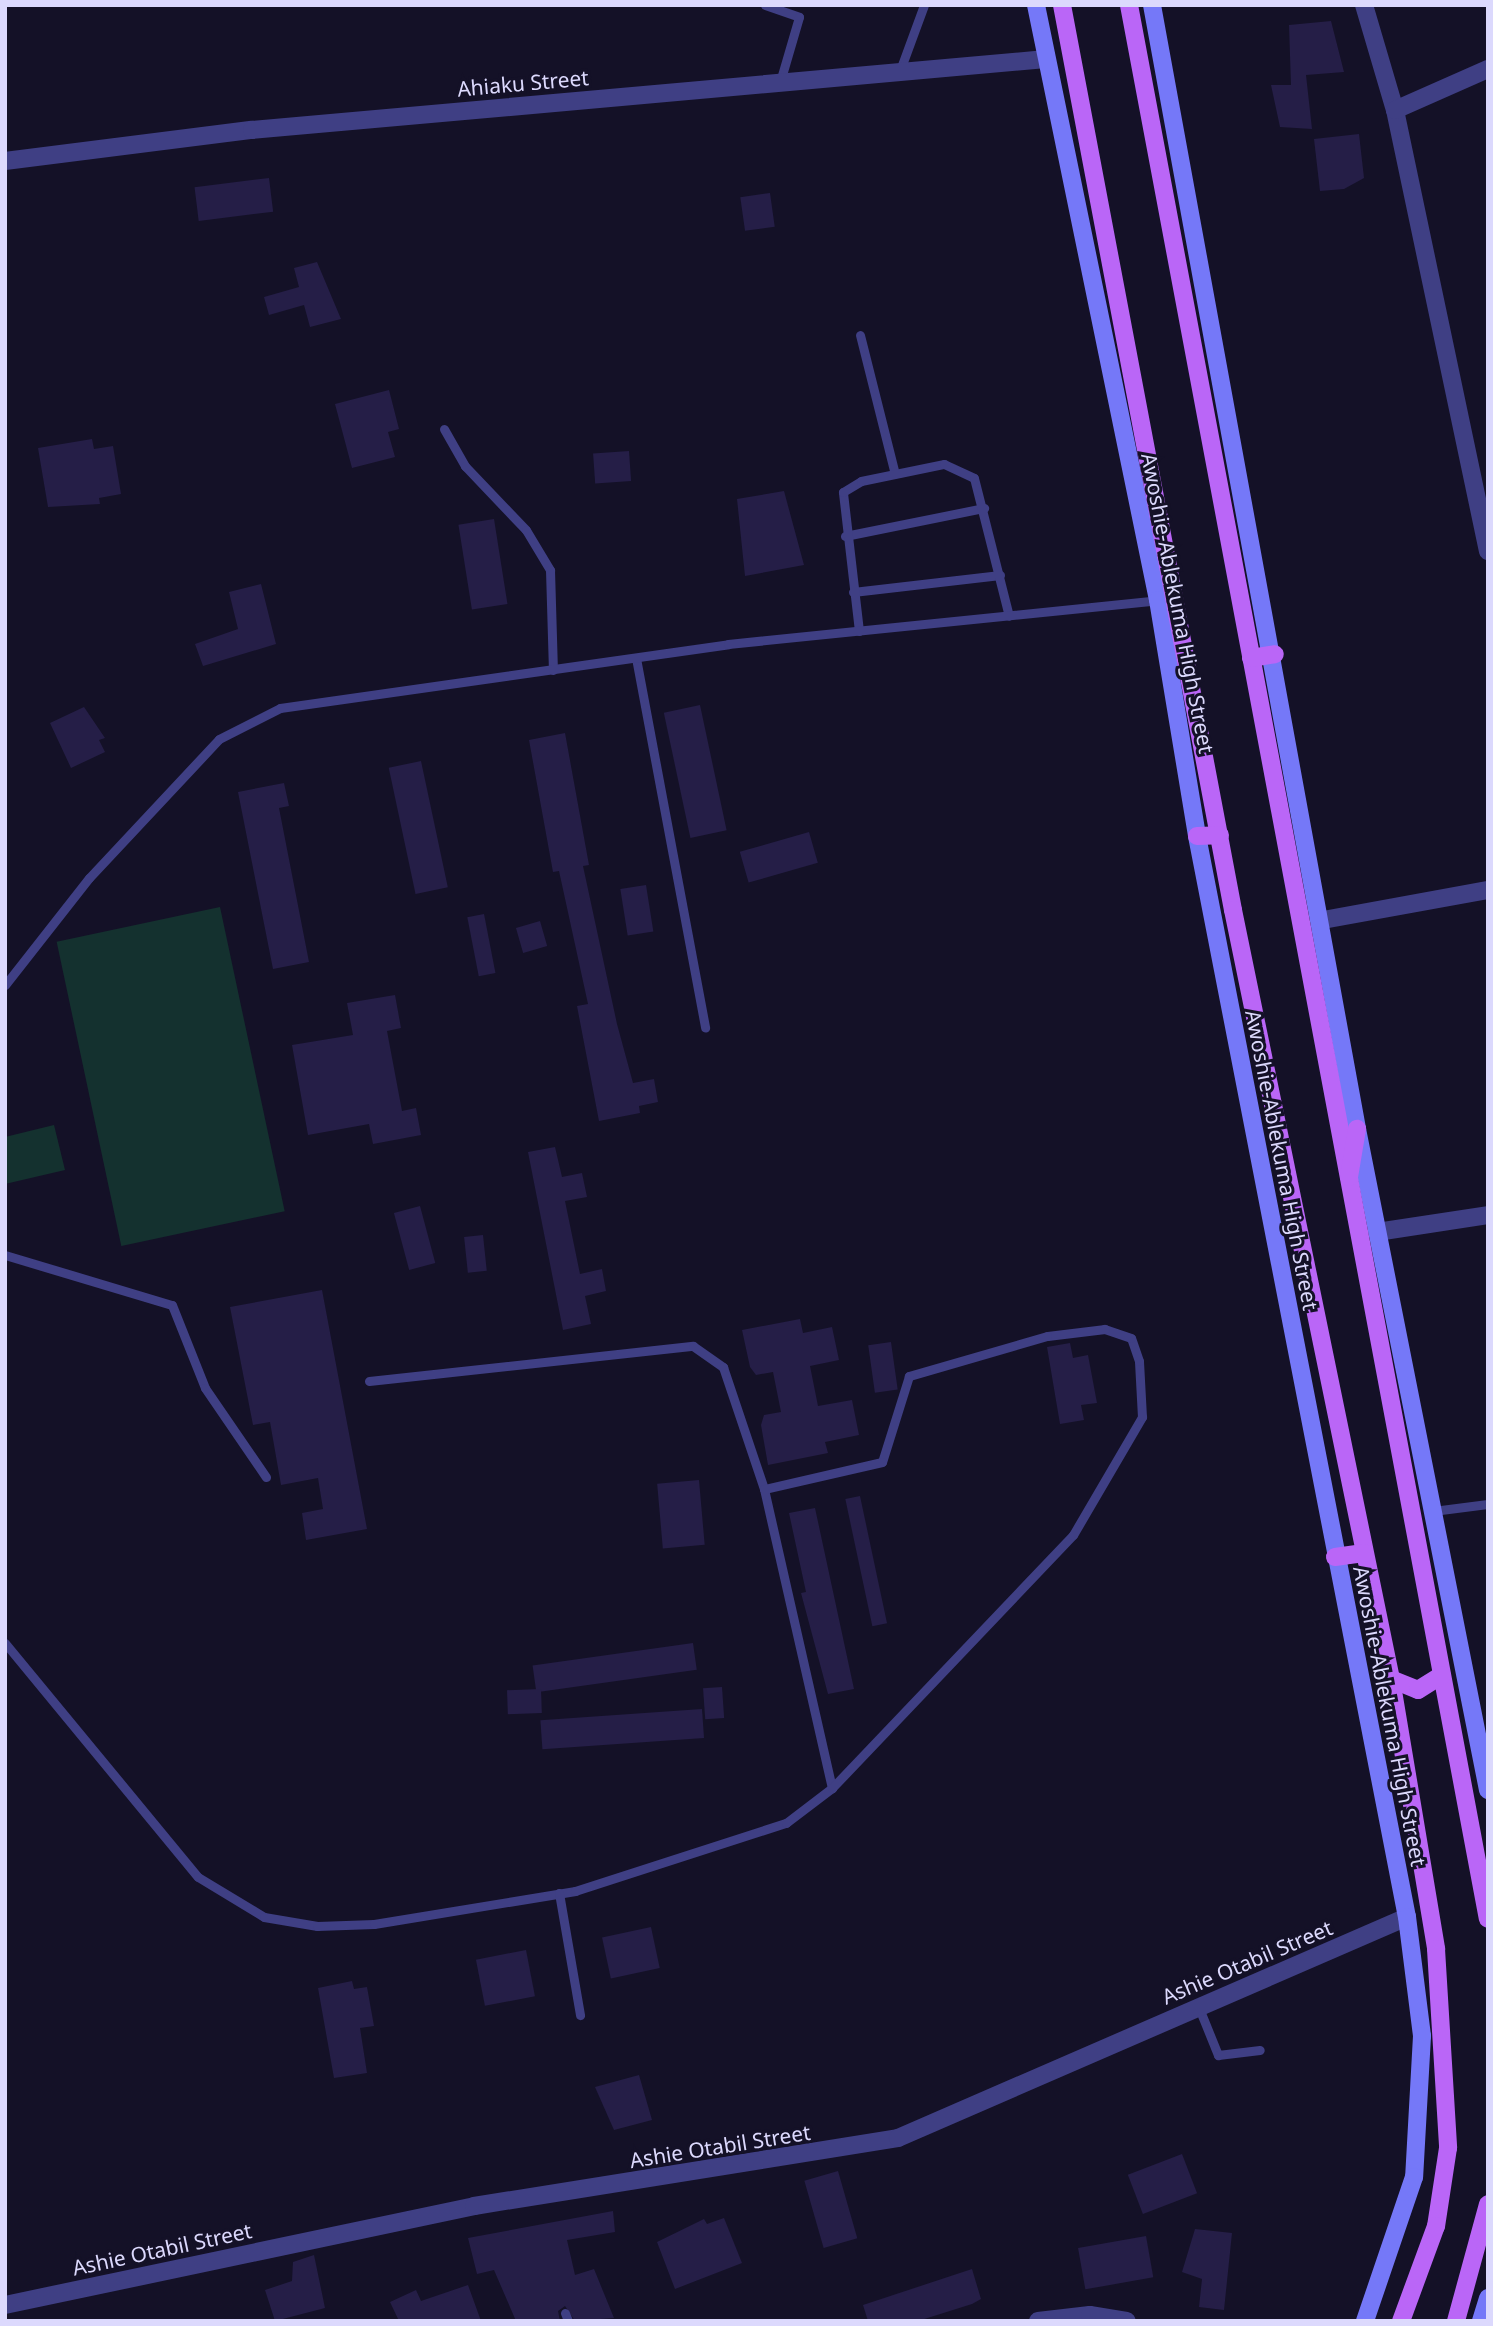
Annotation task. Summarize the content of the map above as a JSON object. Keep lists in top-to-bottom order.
{
  "streets": {
    "main road": ["Awoshie-Ablekuma High Street"],
    "street": ["Ahiaku Street", "Ashie Otabil Street"]
  },
  "crossings": [
    ["Ahiaku Street", "Awoshie-Ablekuma High Street"],
    ["Awoshie-Ablekuma High Street", "Ashie Otabil Street"]
  ]
}
